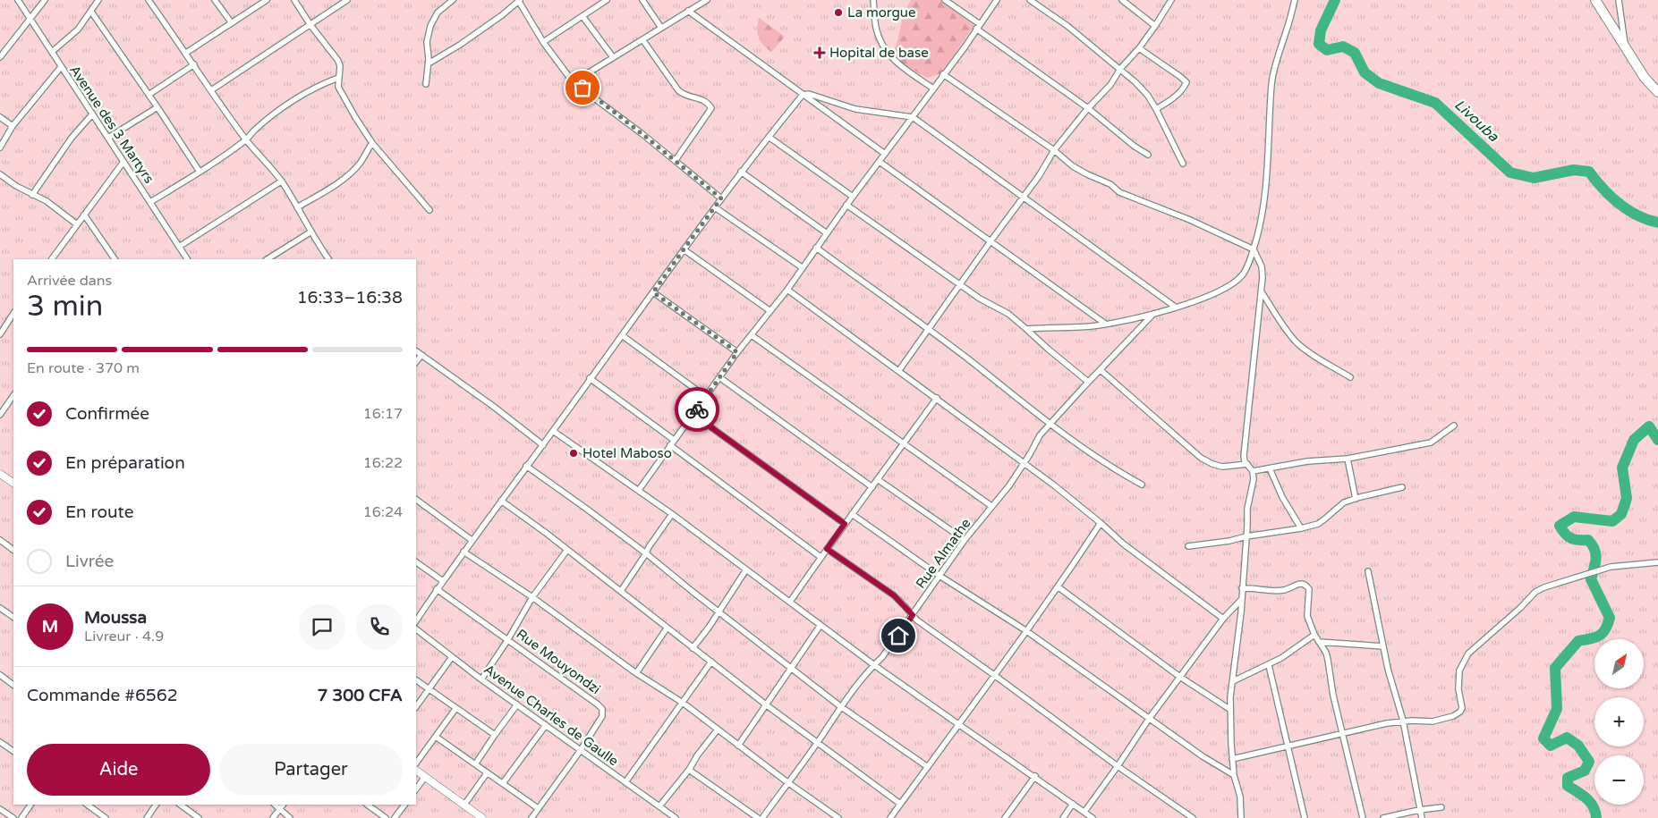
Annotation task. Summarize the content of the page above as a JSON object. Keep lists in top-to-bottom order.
{
  "streets": {
    "street": [
      "Avenue des 3 Martyrs",
      "Rue Almathe",
      "Rue Mouyondzi",
      "Avenue Charles de Gaulle"
    ]
  },
  "crossings": [
    ["Rue Mouyondzi", "Avenue Charles de Gaulle"]
  ],
  "water": ["Livouba"],
  "places": {
    "other": ["La morgue", "Hotel Maboso"],
    "health": ["Hopital de base"]
  },
  "north": "top right",
  "page": {
    "heading": ["3 min", "Arrivée dans", "16:33–16:38"],
    "panel": [
      "Moussa",
      "Livreur · 4.9",
      "Commande #6562",
      "7 300 CFA"
    ],
    "bar": "En route · 370 m",
    "list": [
      ["Confirmée", "16:17"],
      ["En préparation", "16:22"],
      ["En route", "16:24"],
      "Livrée"
    ],
    "round": "M",
    "map_buttons": ["+", "−"],
    "buttons": ["Aide", "Partager"]
  }
}
